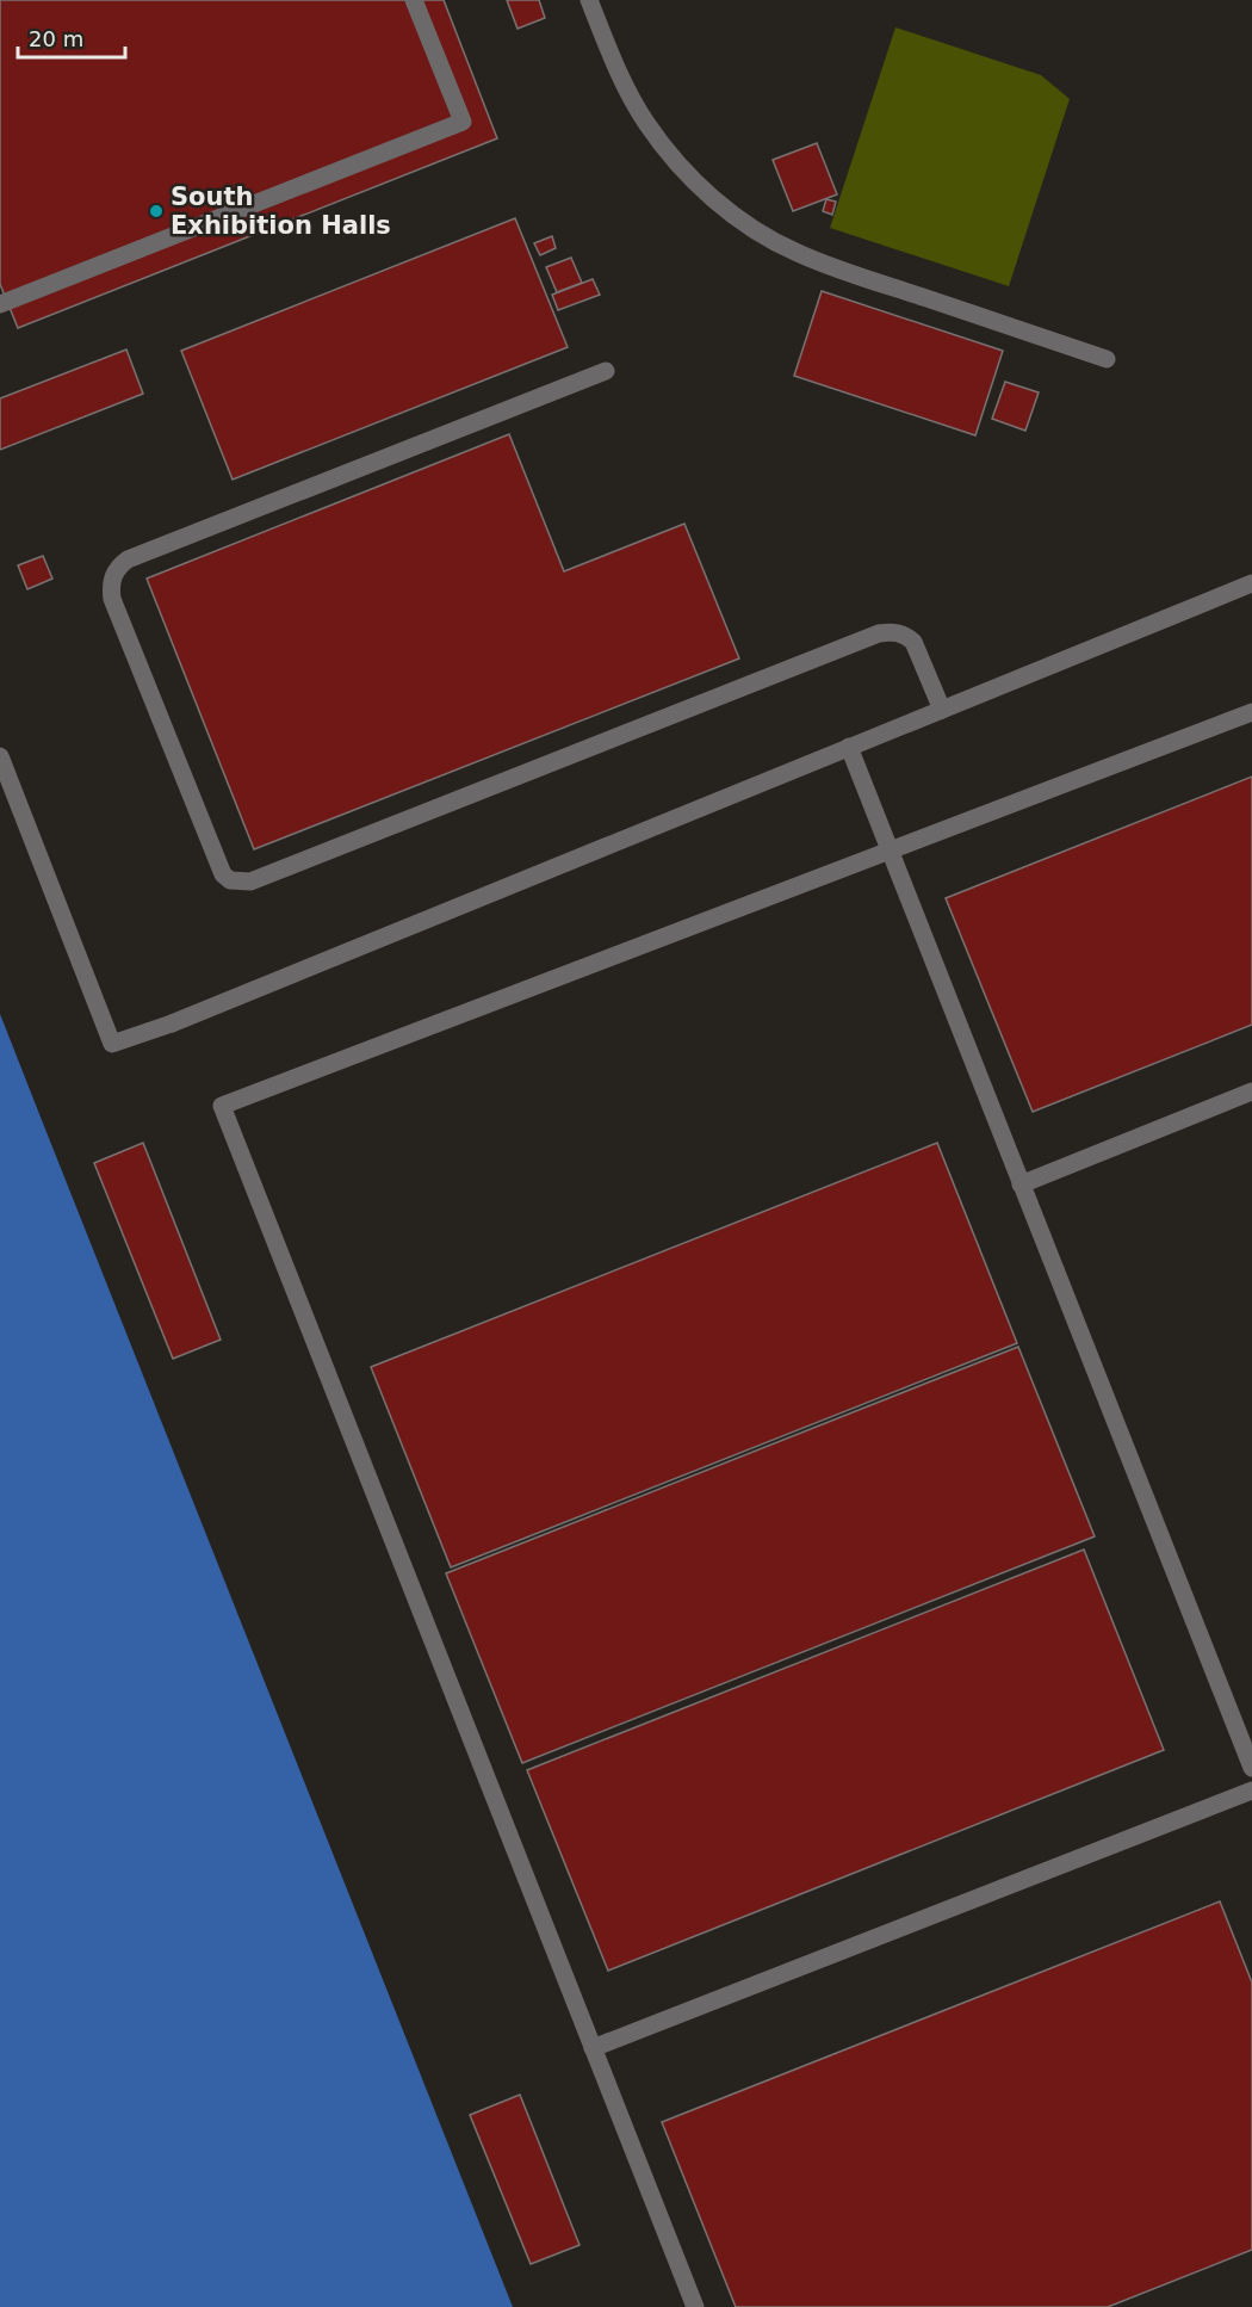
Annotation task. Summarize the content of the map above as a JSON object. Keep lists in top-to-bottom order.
{
  "places": ["South Exhibition Halls"],
  "scale_bar": "20 m"
}
